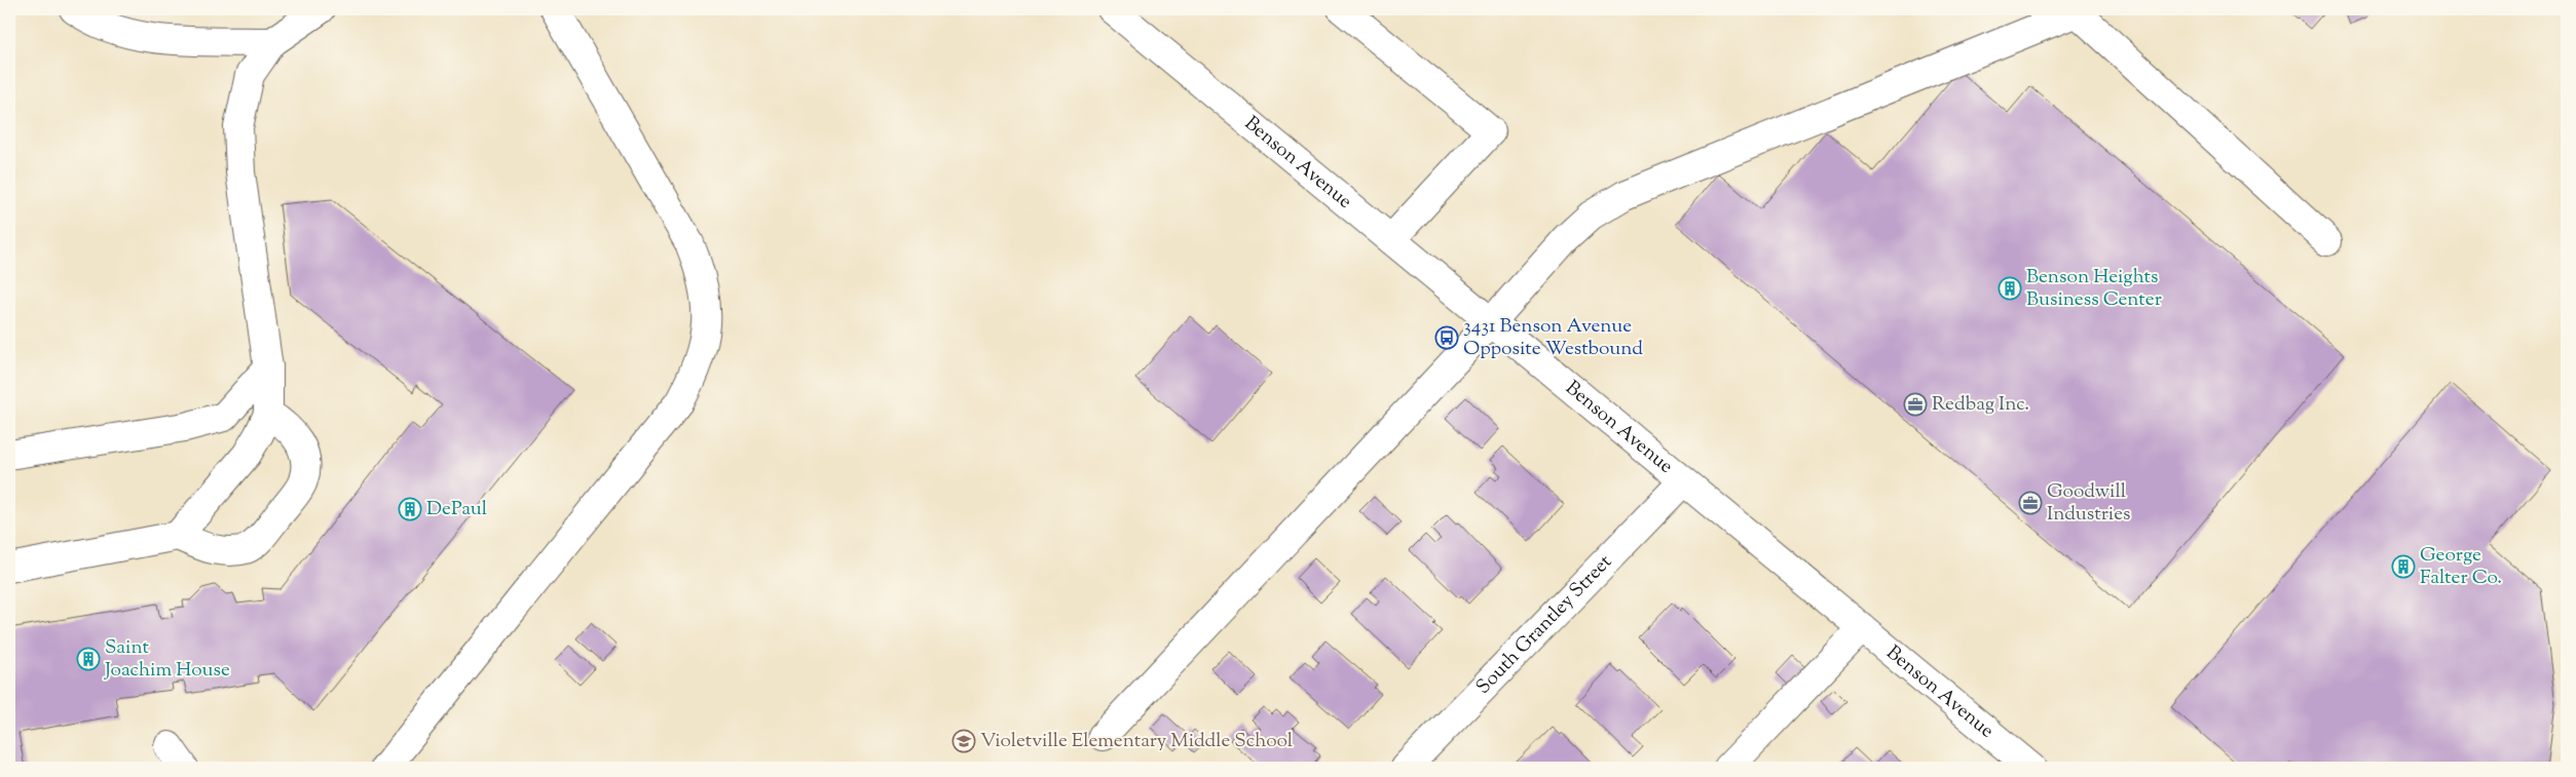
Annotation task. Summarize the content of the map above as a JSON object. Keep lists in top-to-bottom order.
{
  "streets": {
    "street": ["Benson Avenue", "South Grantley Street"]
  },
  "crossings": [
    ["Benson Avenue", "South Grantley Street"]
  ],
  "places": {
    "building": [
      "Benson Heights Business Center",
      "DePaul",
      "George Falter Co.",
      "Saint Joachim House"
    ],
    "bus stop": ["3431 Benson Avenue Opposite Westbound"],
    "office": ["Redbag Inc.", "Goodwill Industries"],
    "school or university": ["Violetville Elementary Middle School"]
  }
}
